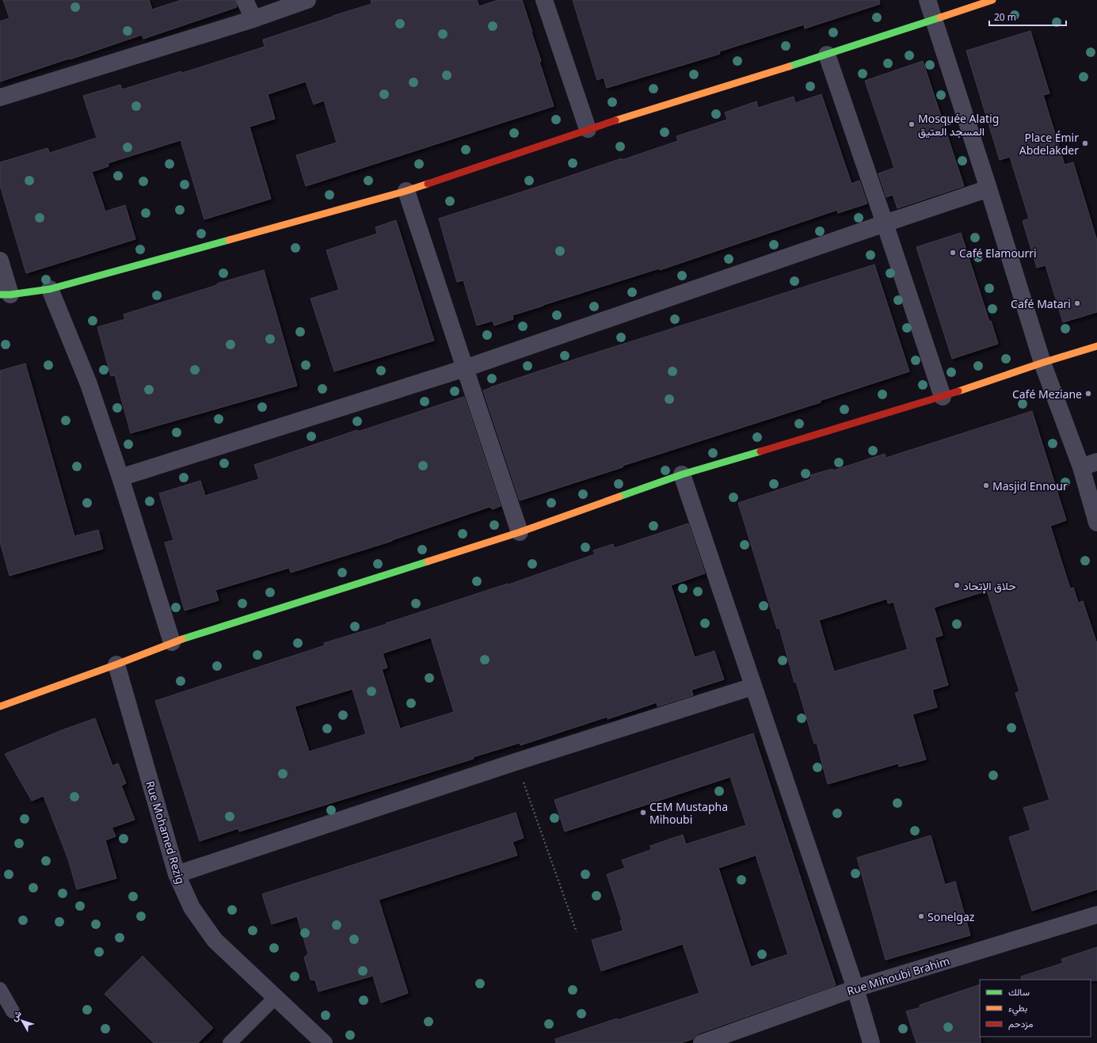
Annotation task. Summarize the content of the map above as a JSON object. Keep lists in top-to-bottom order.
{
  "streets": {
    "street": ["Rue Mohamed Rezig", "Rue Mihoubi Brahim"]
  },
  "places": [
    "Mosquée Alatig المسجد العتيق",
    "Place Émir Abdelakder",
    "Café Elamourri",
    "Café Matari",
    "Café Meziane",
    "Masjid Ennour",
    "حلاق الإتحاد",
    "CEM Mustapha Mihoubi",
    "Sonelgaz"
  ],
  "legend": ["سالك", "بطيء", "مزدحم"],
  "scale_bar": "20 m",
  "north": "top left"
}
